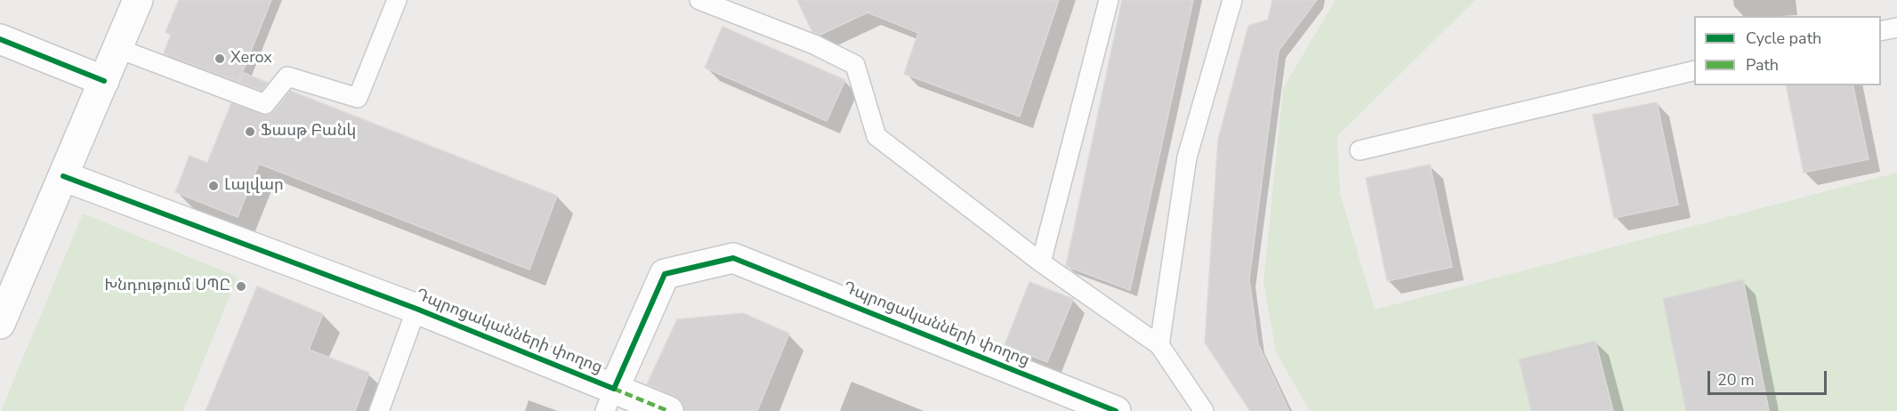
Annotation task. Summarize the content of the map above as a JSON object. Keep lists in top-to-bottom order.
{
  "streets": {
    "street": ["Դպրոցականների փողոց"]
  },
  "places": [
    "Xerox",
    "Ֆասթ Բանկ",
    "Լալվար",
    "Խնդությում ՍՊԸ"
  ],
  "legend": ["Cycle path", "Path"],
  "scale_bar": "20 m"
}
